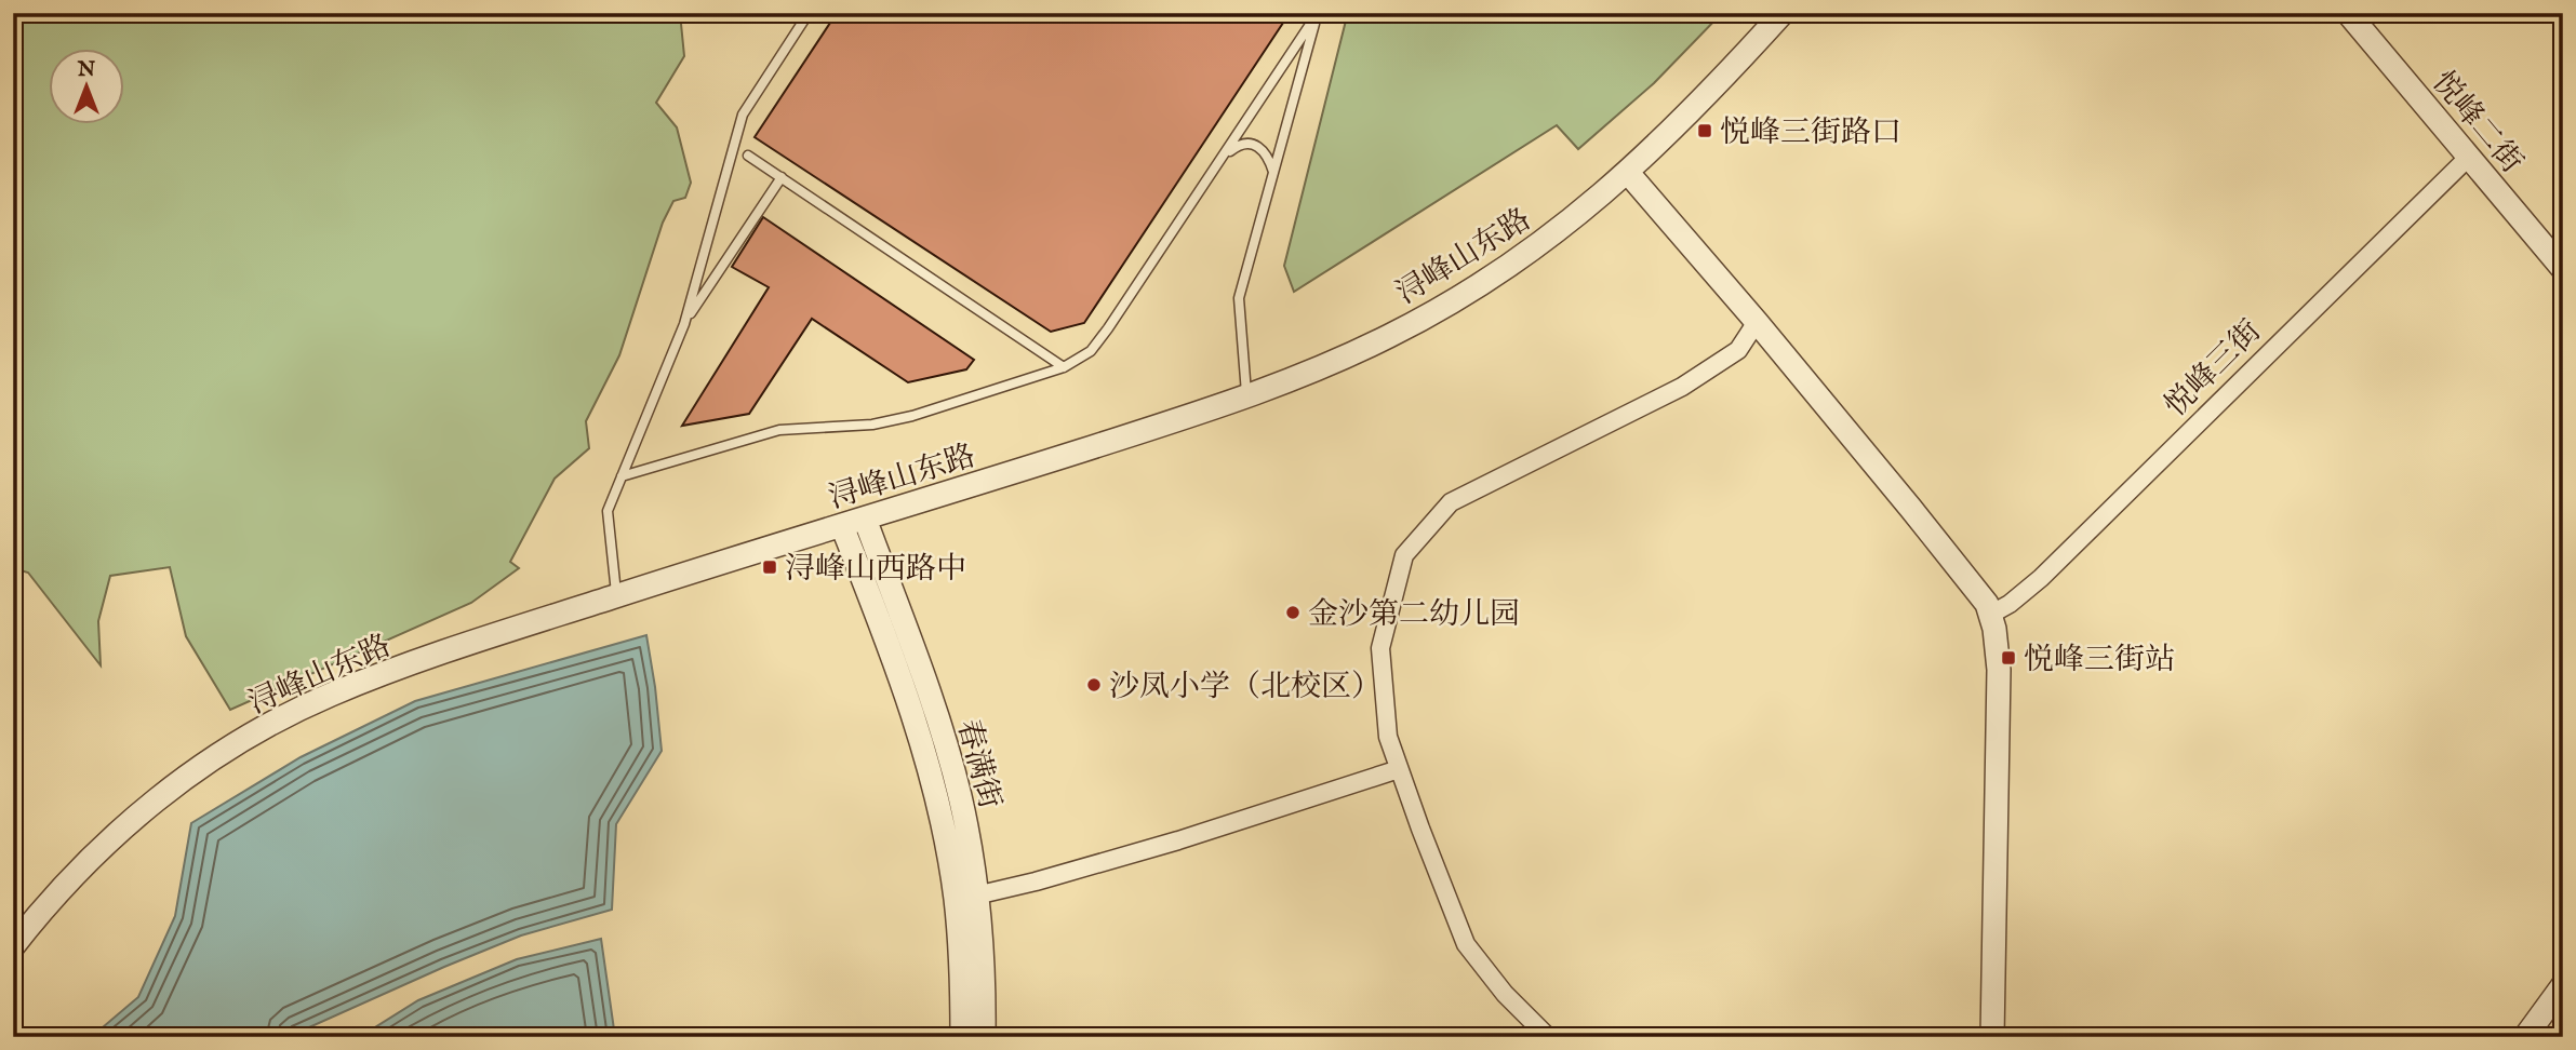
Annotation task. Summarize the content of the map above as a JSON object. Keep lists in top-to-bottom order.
{
  "streets": {
    "street": [
      "悦峰二街",
      "浔峰山东路",
      "悦峰三街",
      "春满街"
    ]
  },
  "crossings": [
    ["悦峰二街", "悦峰三街"],
    ["浔峰山东路", "春满街"]
  ],
  "places": {
    "transit": ["悦峰三街路口", "浔峰山西路中", "悦峰三街站"],
    "other": ["金沙第二幼儿园", "沙凤小学（北校区）"]
  },
  "north": "top"
}
